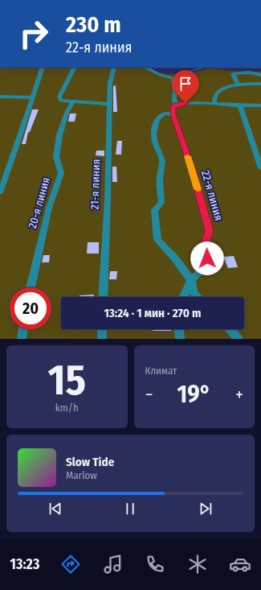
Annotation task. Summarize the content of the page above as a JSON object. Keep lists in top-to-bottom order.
{
  "streets": {
    "street": ["21-я линия", "22-я линия", "20-я линия"]
  },
  "page": {
    "turn": ["230 m", "22-я линия"],
    "limit": "20",
    "trip": "13:24 · 1 мин · 270 m",
    "tile": [
      ["15", "km/h"],
      "Климат"
    ],
    "heat": ["−", "19°", "+"],
    "song": ["Slow Tide", "Marlow"],
    "tabs": "13:23"
  }
}
